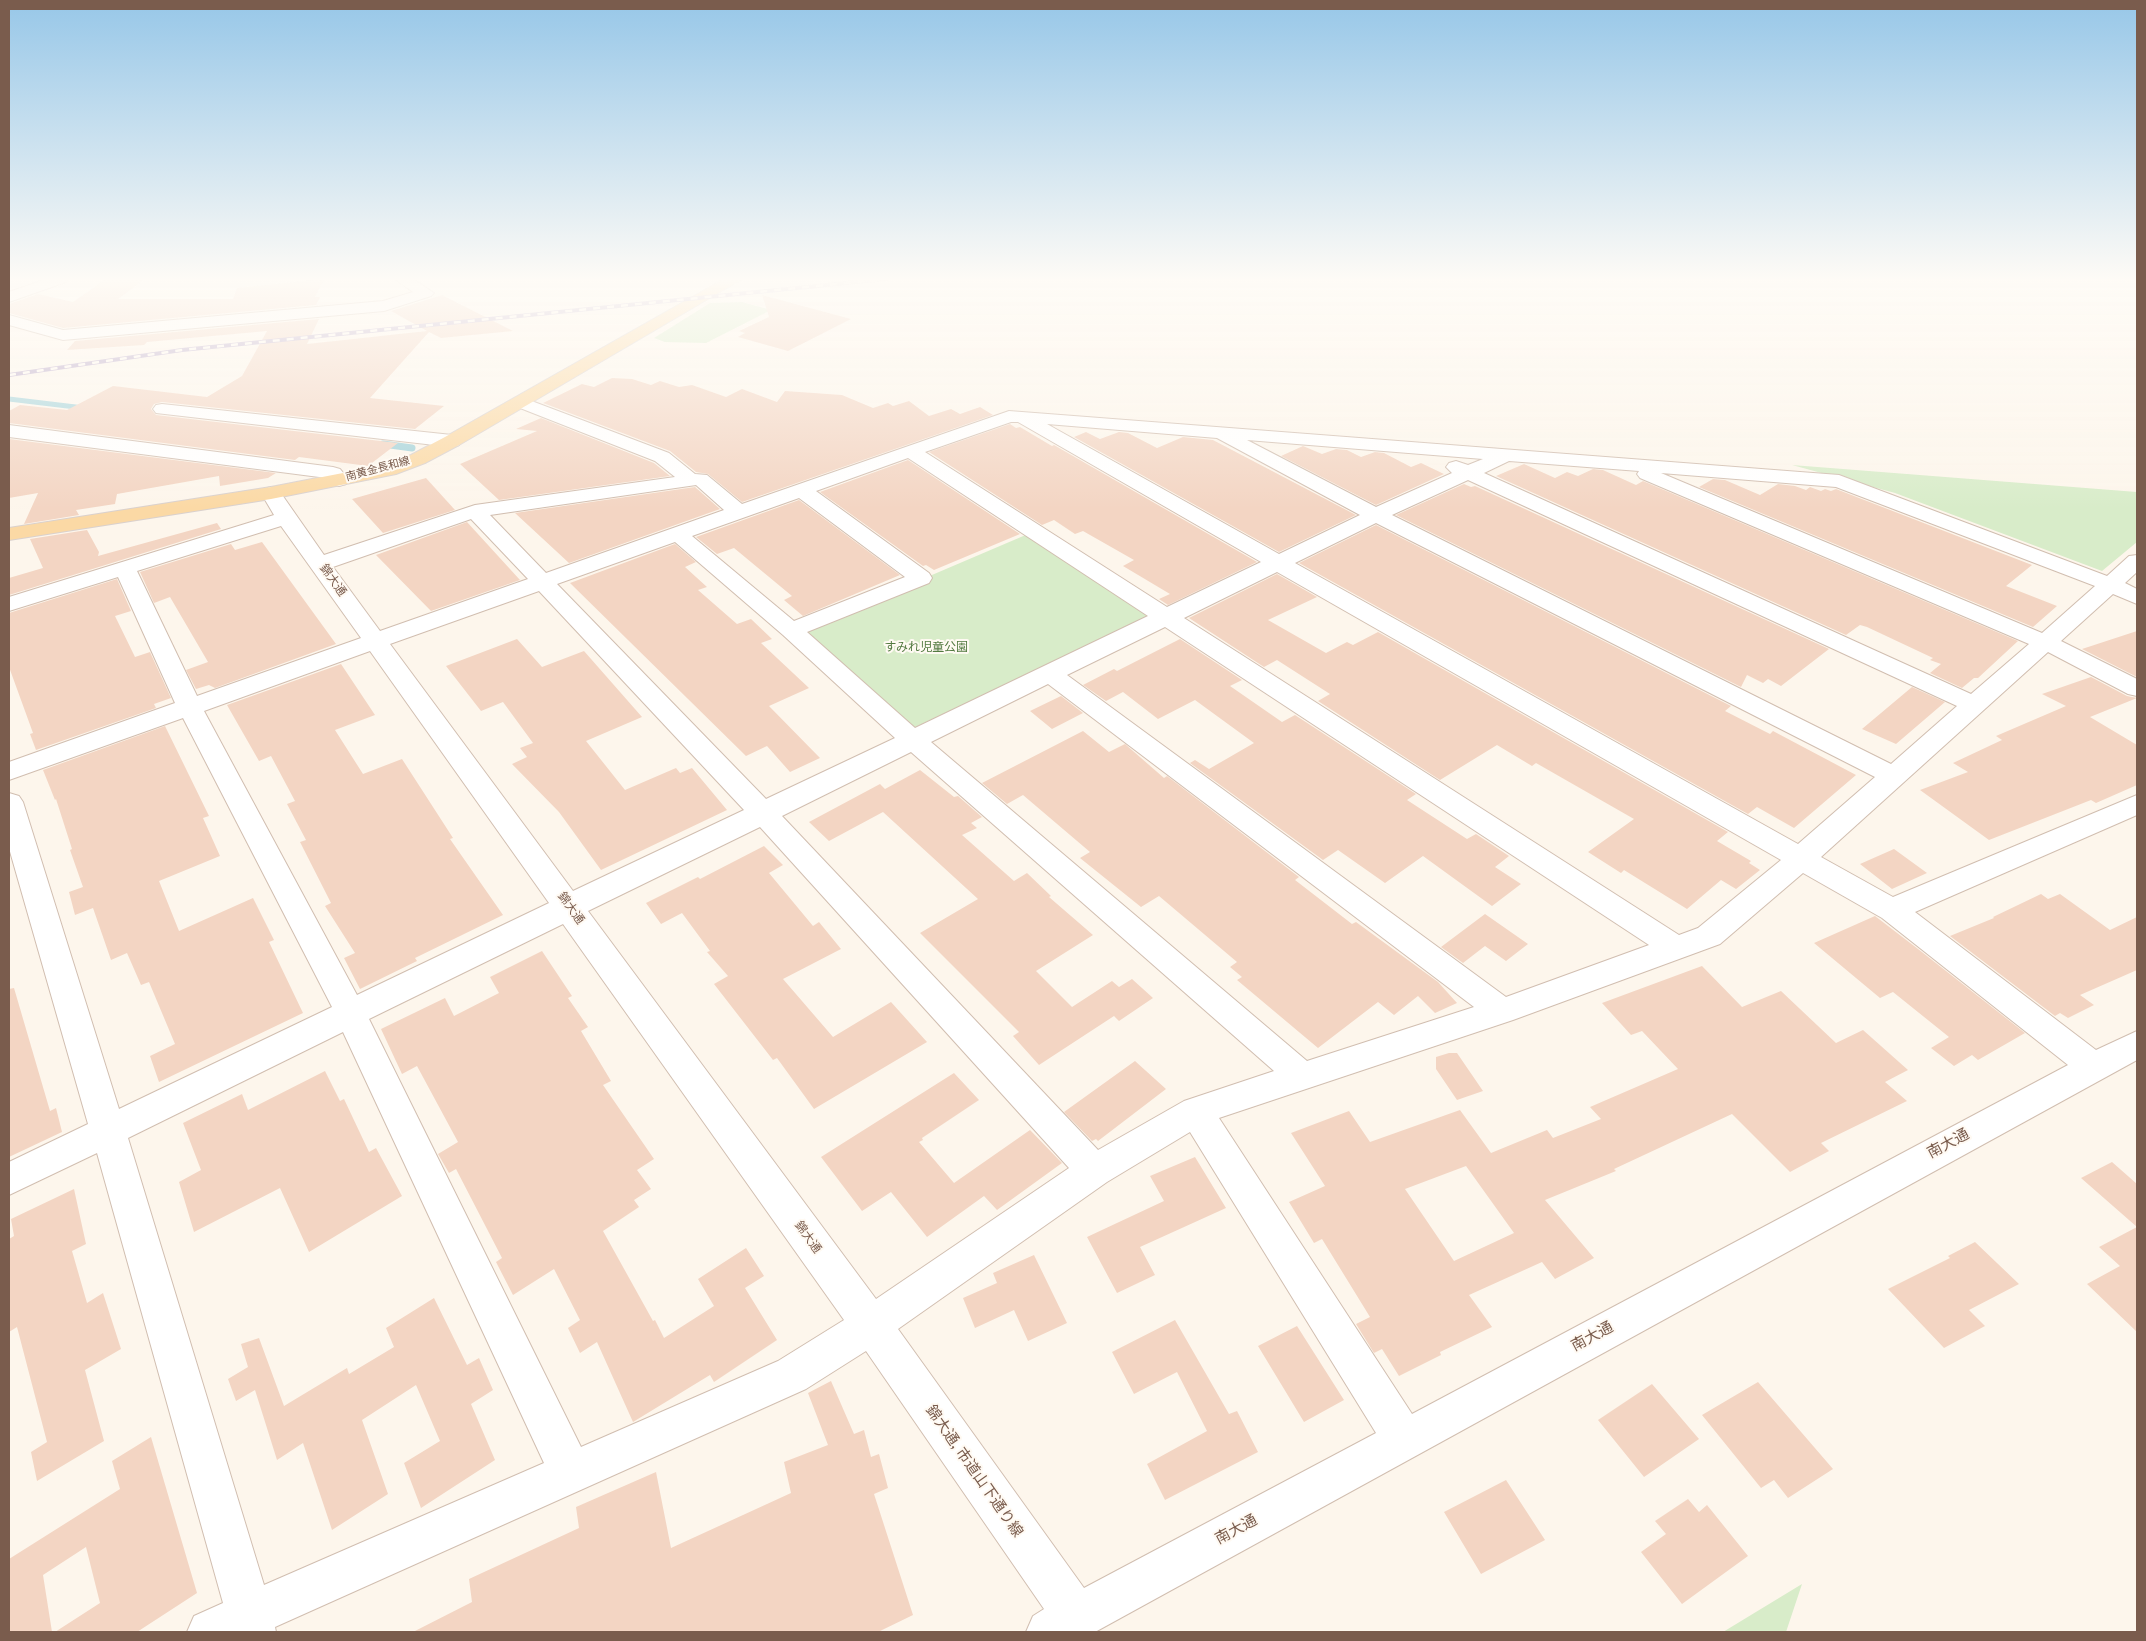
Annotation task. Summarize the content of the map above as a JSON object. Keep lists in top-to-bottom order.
{
  "streets": {
    "main road": ["南黄金長和線"],
    "street": ["錦大通", "南大通", "錦大通, 市道山下通り線"]
  },
  "crossings": [
    ["南黄金長和線", "錦大通"],
    ["錦大通", "錦大通, 市道山下通り線"],
    ["南大通", "錦大通, 市道山下通り線"]
  ],
  "parks": ["すみれ児童公園"]
}
